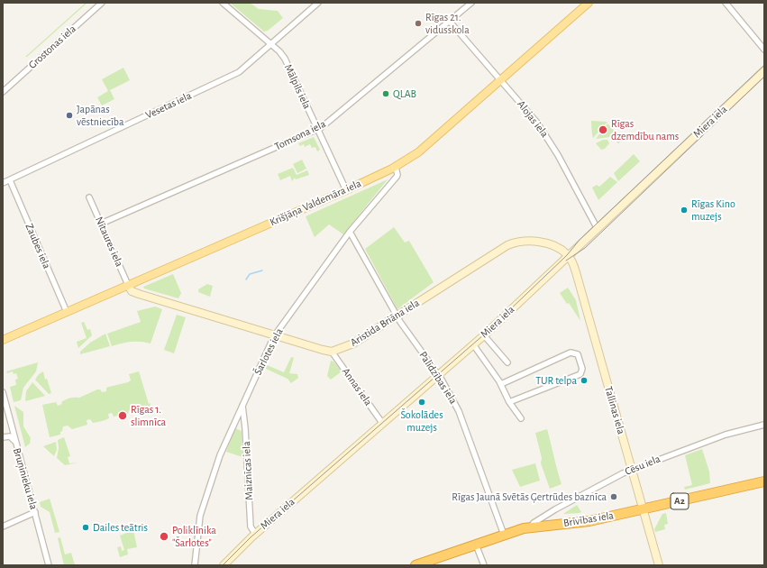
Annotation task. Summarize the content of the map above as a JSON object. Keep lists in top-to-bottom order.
{
  "streets": {
    "highway": ["A2", "Brīvības iela"],
    "main road": ["Krišjāņa Valdemāra iela"],
    "street": [
      "Grostonas iela",
      "Mālpils iela",
      "Vesetas iela",
      "Alojas iela",
      "Miera iela",
      "Tomsona iela",
      "Nītaures iela",
      "Zaubes iela",
      "Aristida Briāna iela",
      "Šarlotes iela",
      "Palīdzības iela",
      "Annas iela",
      "Tallinas iela",
      "Cēsu iela",
      "Maiznīcas iela",
      "Bruņinieku iela"
    ]
  },
  "crossings": [
    ["Mālpils iela", "Vesetas iela"],
    ["Mālpils iela", "Tomsona iela"],
    ["Mālpils iela", "Krišjāņa Valdemāra iela"],
    ["Vesetas iela", "Zaubes iela"],
    ["Alojas iela", "Miera iela"],
    ["Alojas iela", "Tomsona iela"],
    ["Alojas iela", "Krišjāņa Valdemāra iela"],
    ["Miera iela", "Aristida Briāna iela"],
    ["Miera iela", "Palīdzības iela"],
    ["Miera iela", "Annas iela"],
    ["Miera iela", "Tallinas iela"],
    ["Miera iela", "Maiznīcas iela"],
    ["Tomsona iela", "Nītaures iela"],
    ["Krišjāņa Valdemāra iela", "Nītaures iela"],
    ["Krišjāņa Valdemāra iela", "Zaubes iela"],
    ["Krišjāņa Valdemāra iela", "Šarlotes iela"],
    ["Aristida Briāna iela", "Palīdzības iela"],
    ["Aristida Briāna iela", "Annas iela"],
    ["Aristida Briāna iela", "Tallinas iela"],
    ["Šarlotes iela", "Palīdzības iela"],
    ["Šarlotes iela", "Maiznīcas iela"],
    ["Palīdzības iela", "Brīvības iela"],
    ["Tallinas iela", "Cēsu iela"],
    ["Tallinas iela", "Brīvības iela"],
    ["Cēsu iela", "Brīvības iela"]
  ],
  "places": [
    "Rīgas 21. vidusskola",
    "QLAB",
    "Japānas vēstniecība",
    "Rīgas dzemdību nams",
    "Rīgas Kino muzejs",
    "TUR telpa",
    "Šokolādes muzejs",
    "Rīgas 1. slimnīca",
    "Rīgas Jaunā Svētās Ģertrūdes baznīca",
    "Dailes teātris",
    "Poliklīnika \"Šarlotes\""
  ]
}
